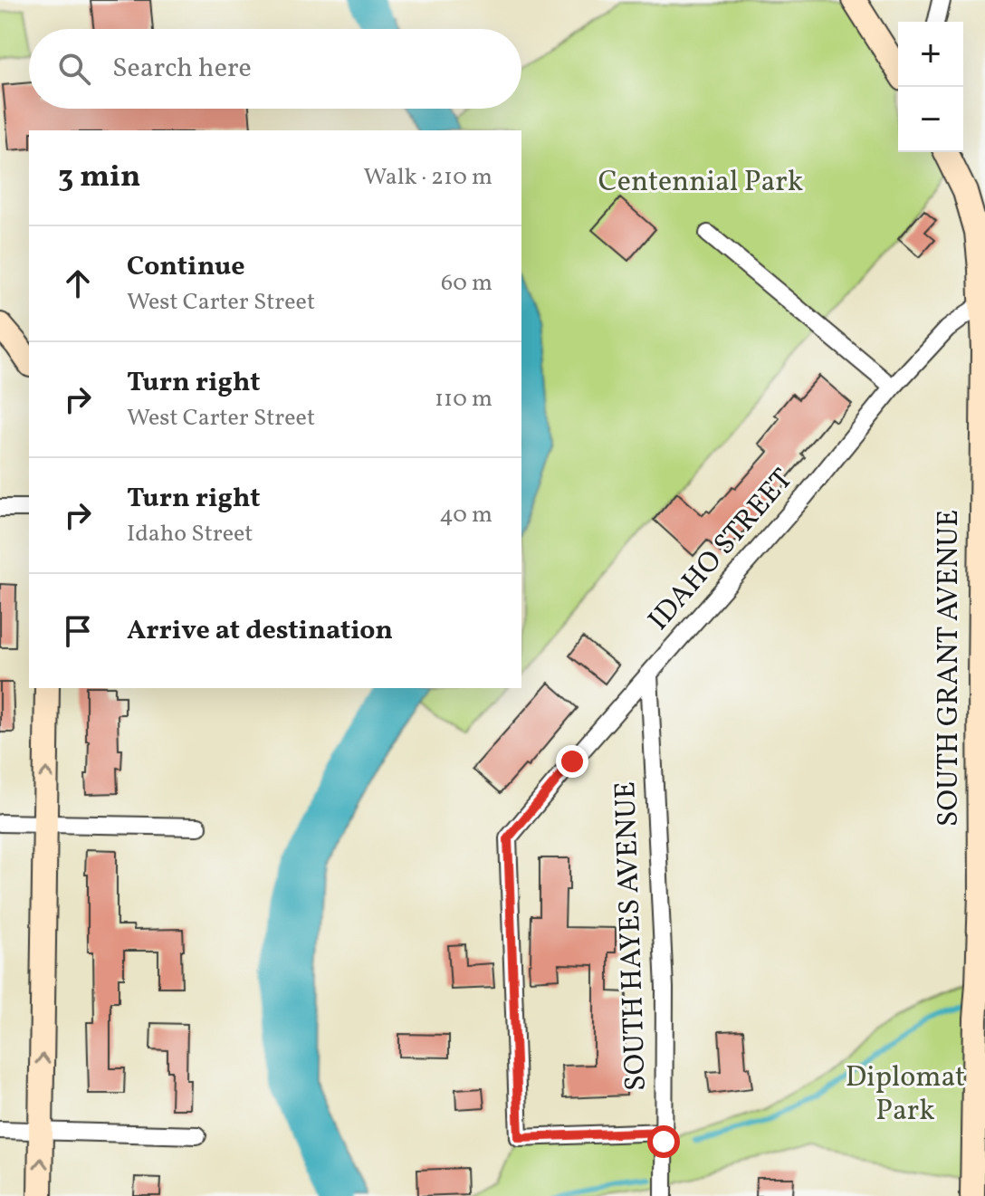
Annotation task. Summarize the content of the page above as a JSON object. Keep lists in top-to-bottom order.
{
  "streets": {
    "street": ["IDAHO STREET", "SOUTH GRANT AVENUE", "SOUTH HAYES AVENUE"]
  },
  "crossings": [
    ["IDAHO STREET", "SOUTH GRANT AVENUE"],
    ["IDAHO STREET", "SOUTH HAYES AVENUE"]
  ],
  "parks": ["Centennial Park", "Diplomat Park"],
  "page": {
    "map_buttons": ["+", "−"],
    "search": "Search here",
    "heading": ["3 min", "Walk · 210 m"],
    "list": [
      ["Continue", "West Carter Street", "60 m"],
      ["Turn right", "West Carter Street", "110 m"],
      ["Turn right", "Idaho Street", "40 m"],
      "Arrive at destination"
    ]
  }
}
